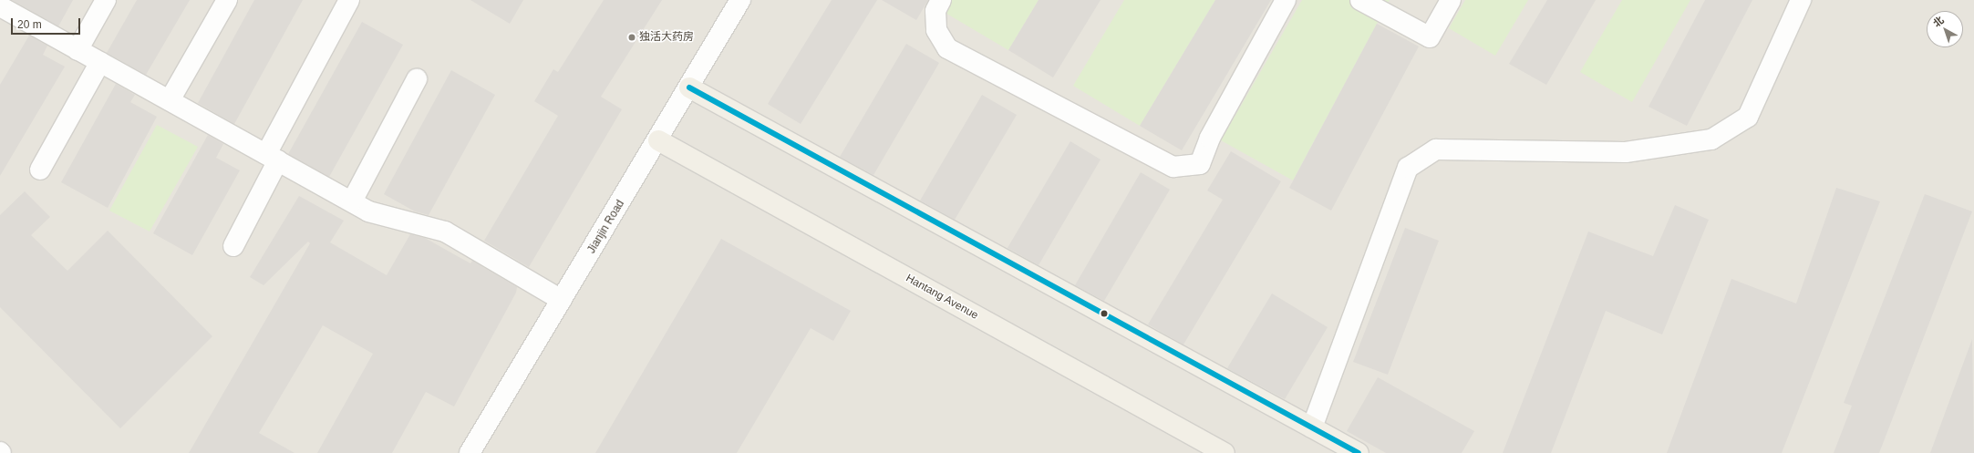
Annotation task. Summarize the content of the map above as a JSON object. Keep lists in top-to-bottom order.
{
  "streets": {
    "main road": ["Hantang Avenue"],
    "street": ["Jianjin Road"]
  },
  "crossings": [
    ["Jianjin Road", "Hantang Avenue"]
  ],
  "places": ["独活大药房"],
  "scale_bar": "20 m",
  "north": "top left"
}
